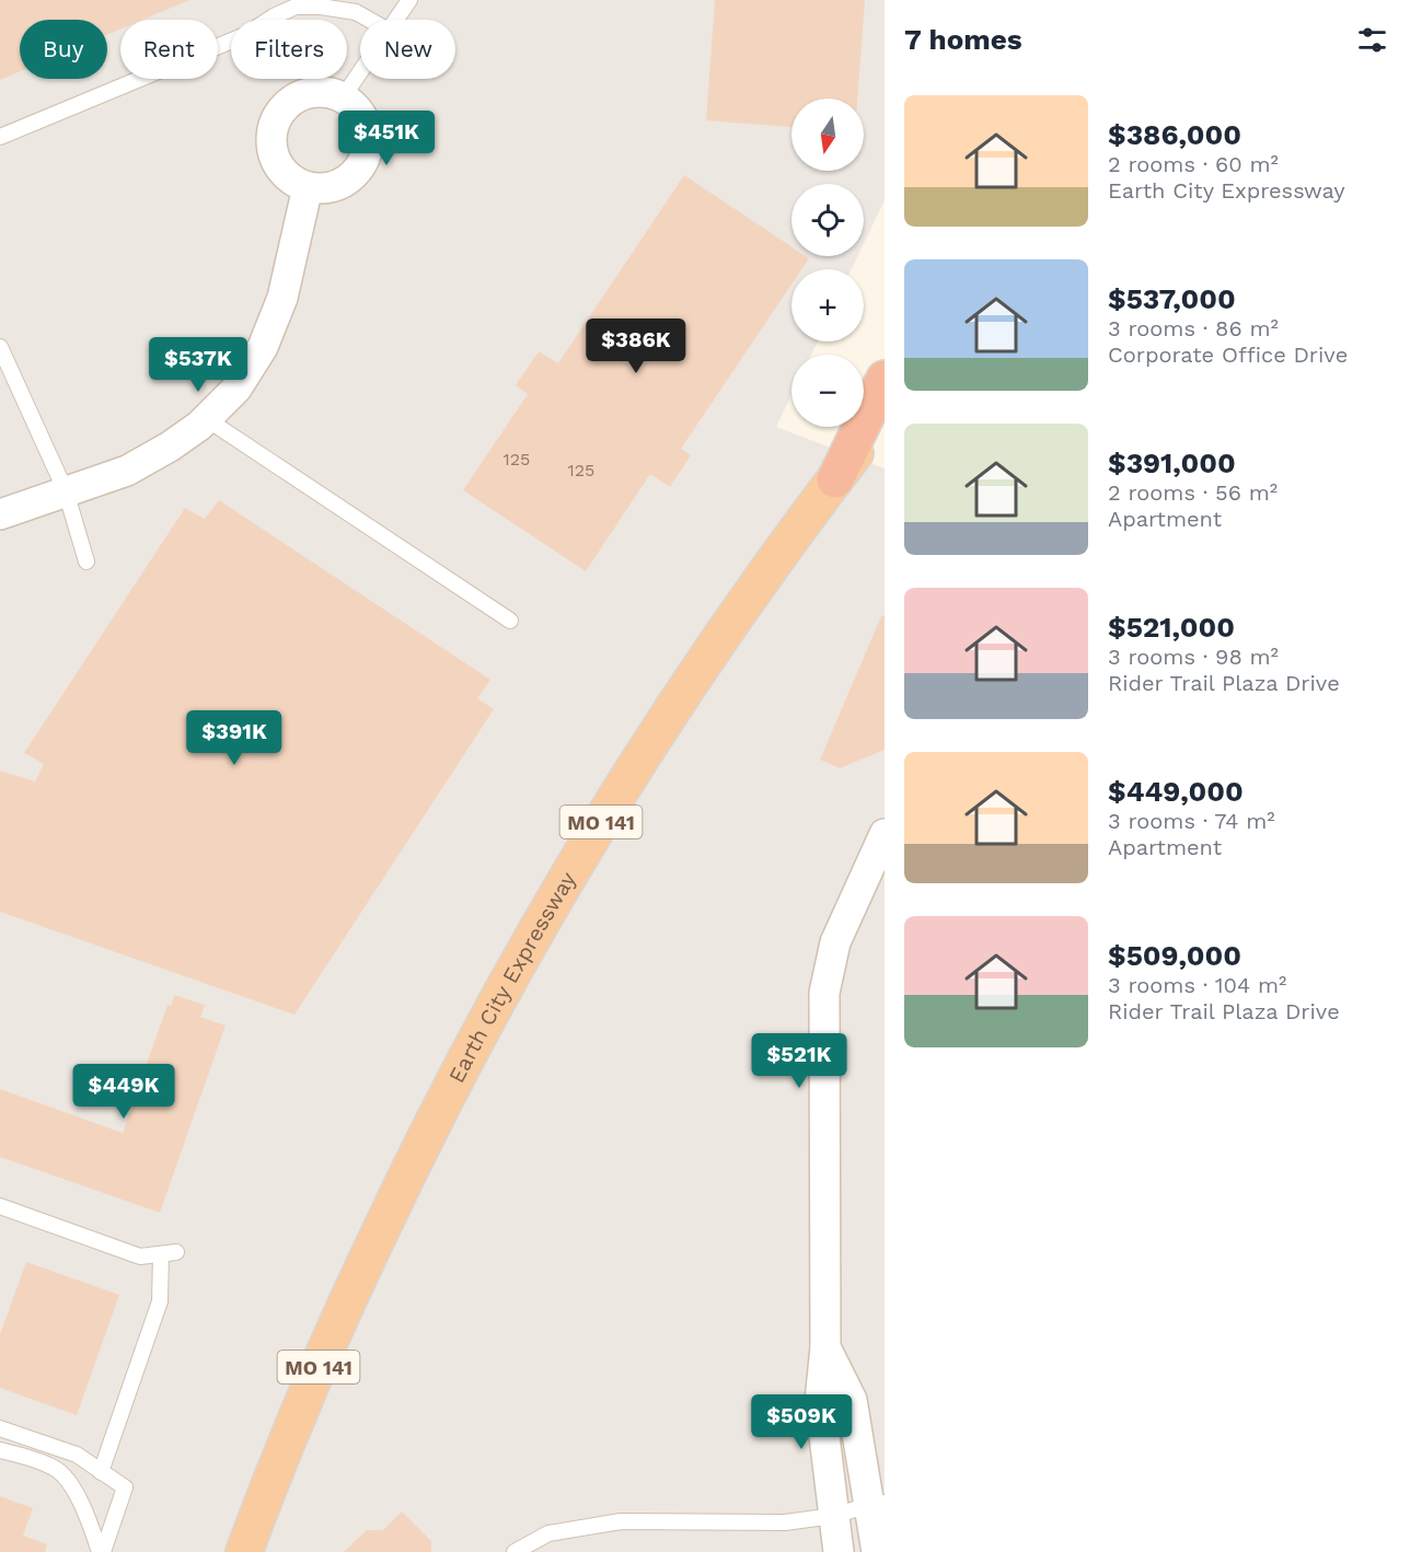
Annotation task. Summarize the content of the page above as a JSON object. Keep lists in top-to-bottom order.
{
  "streets": {
    "highway": ["MO 141", "Earth City Expressway"]
  },
  "house_numbers": ["125", "125"],
  "north": "bottom",
  "page": {
    "heading": "7 homes",
    "chip": [
      "Buy",
      "Rent",
      "Filters",
      "New"
    ],
    "list": [
      {
        "name": "$386,000",
        "note": "2 rooms · 60 m² · Earth City Expressway"
      },
      {
        "name": "$537,000",
        "note": "3 rooms · 86 m² · Corporate Office Drive"
      },
      {
        "name": "$391,000",
        "note": "2 rooms · 56 m² · Apartment"
      },
      {
        "name": "$521,000",
        "note": "3 rooms · 98 m² · Rider Trail Plaza Drive"
      },
      {
        "name": "$449,000",
        "note": "3 rooms · 74 m² · Apartment"
      },
      {
        "name": "$509,000",
        "note": "3 rooms · 104 m² · Rider Trail Plaza Drive"
      }
    ],
    "map_buttons": ["+", "−"],
    "price": [
      "$451K",
      "$386K",
      "$537K",
      "$391K",
      "$521K",
      "$449K",
      "$509K"
    ]
  }
}
